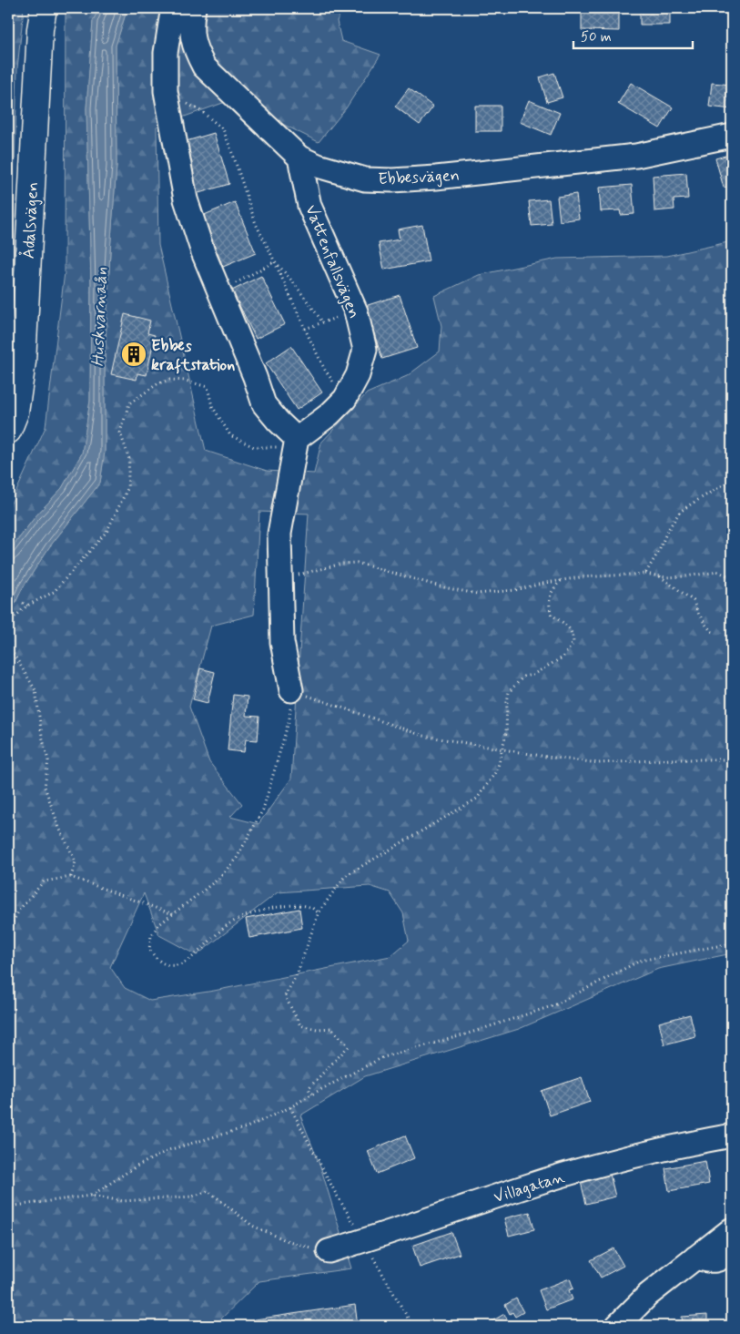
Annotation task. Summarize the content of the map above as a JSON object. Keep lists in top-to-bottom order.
{
  "streets": {
    "main road": ["Ådalsvägen"],
    "street": ["Ebbesvägen", "Vattenfallsvägen", "Villagatan"]
  },
  "crossings": [
    ["Ebbesvägen", "Vattenfallsvägen"]
  ],
  "water": ["Huskvarnaån"],
  "places": {
    "building": ["Ebbes kraftstation"]
  },
  "scale_bar": "50 m"
}
